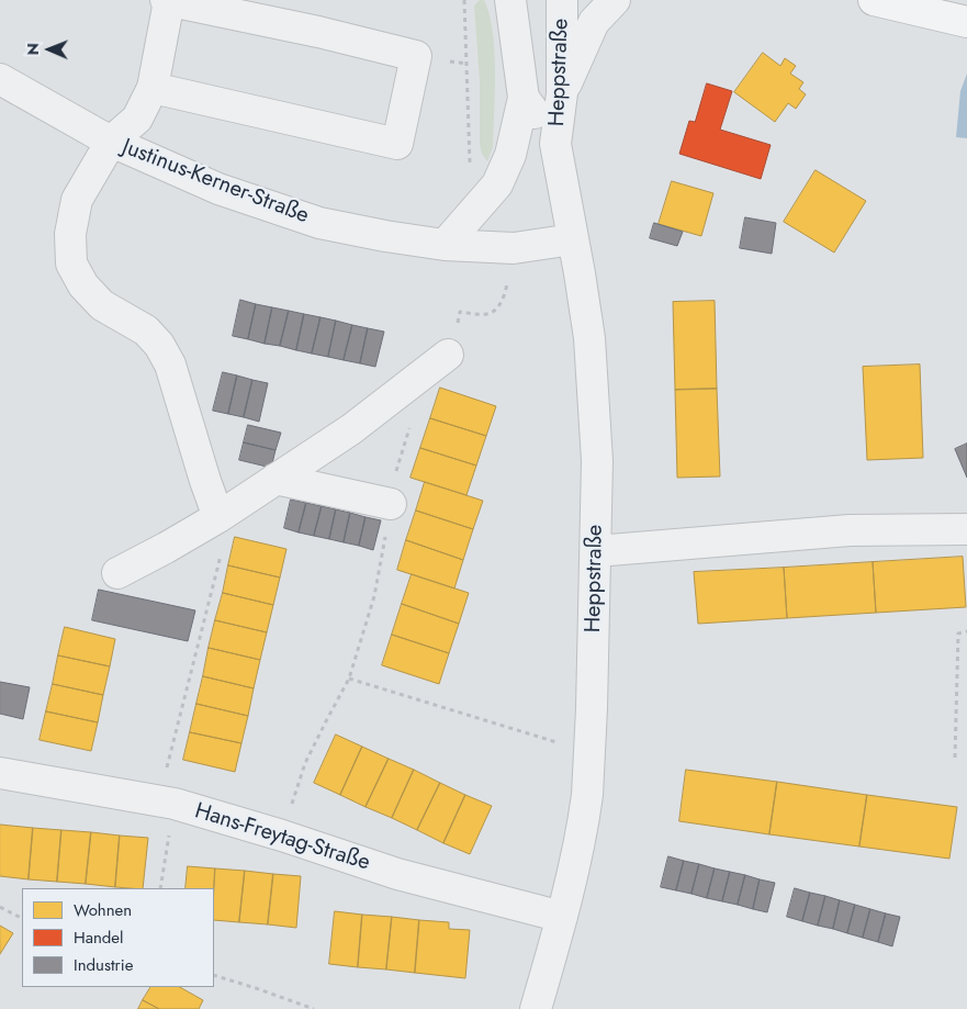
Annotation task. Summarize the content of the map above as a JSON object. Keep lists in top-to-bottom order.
{
  "streets": {
    "street": ["Heppstraße", "Justinus-Kerner-Straße", "Hans-Freytag-Straße"]
  },
  "crossings": [
    ["Heppstraße", "Justinus-Kerner-Straße"],
    ["Heppstraße", "Hans-Freytag-Straße"]
  ],
  "legend": ["Wohnen", "Handel", "Industrie"],
  "north": "left"
}
